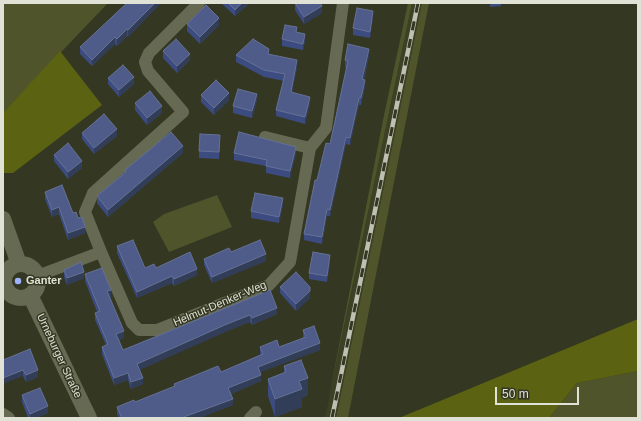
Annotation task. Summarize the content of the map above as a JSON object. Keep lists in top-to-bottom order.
{
  "streets": {
    "street": ["Helmut-Denker-Weg", "Urneburger Straße"]
  },
  "places": ["Ganter"],
  "scale_bar": "50 m"
}
